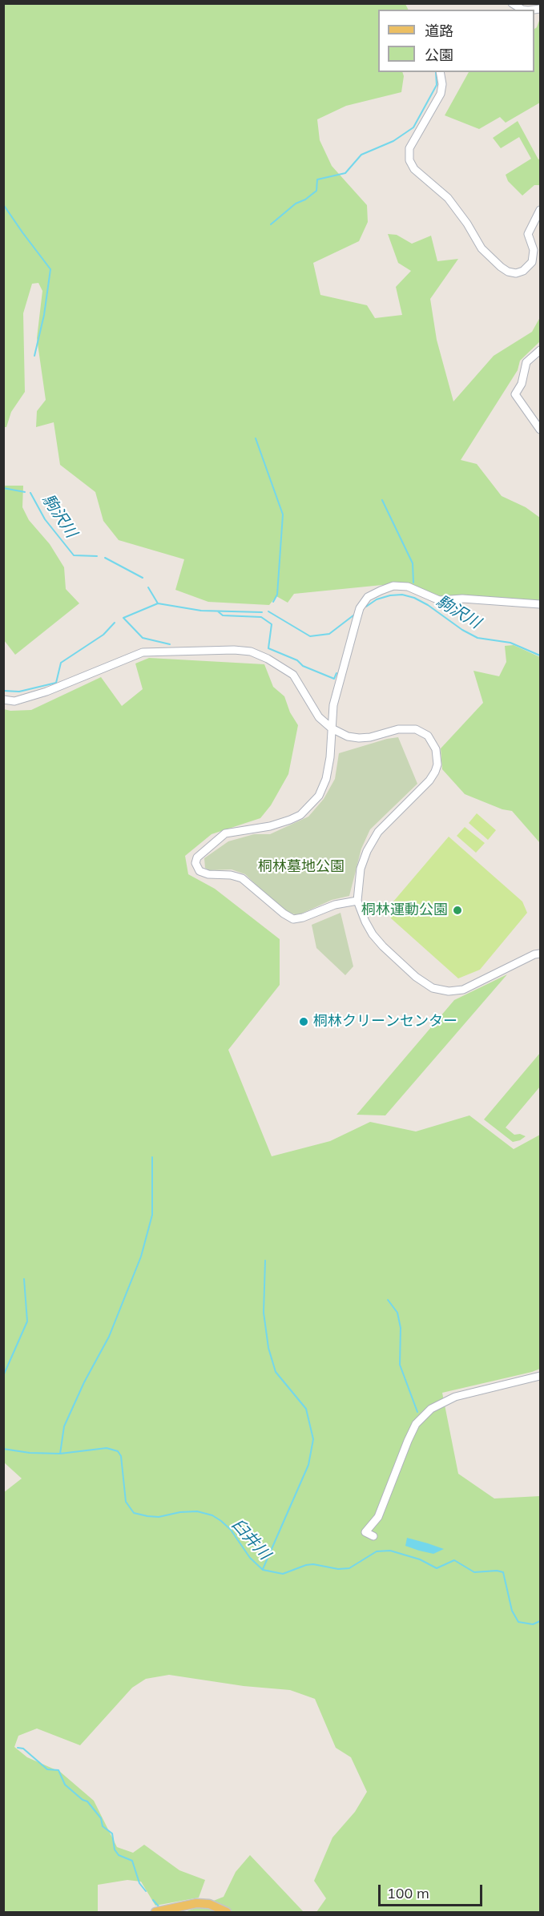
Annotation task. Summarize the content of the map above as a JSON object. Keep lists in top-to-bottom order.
{
  "water": ["駒沢川", "臼井川"],
  "parks": ["桐林墓地公園"],
  "places": ["桐林運動公園", "桐林クリーンセンター"],
  "legend": ["道路", "公園"],
  "scale_bar": "100 m"
}
